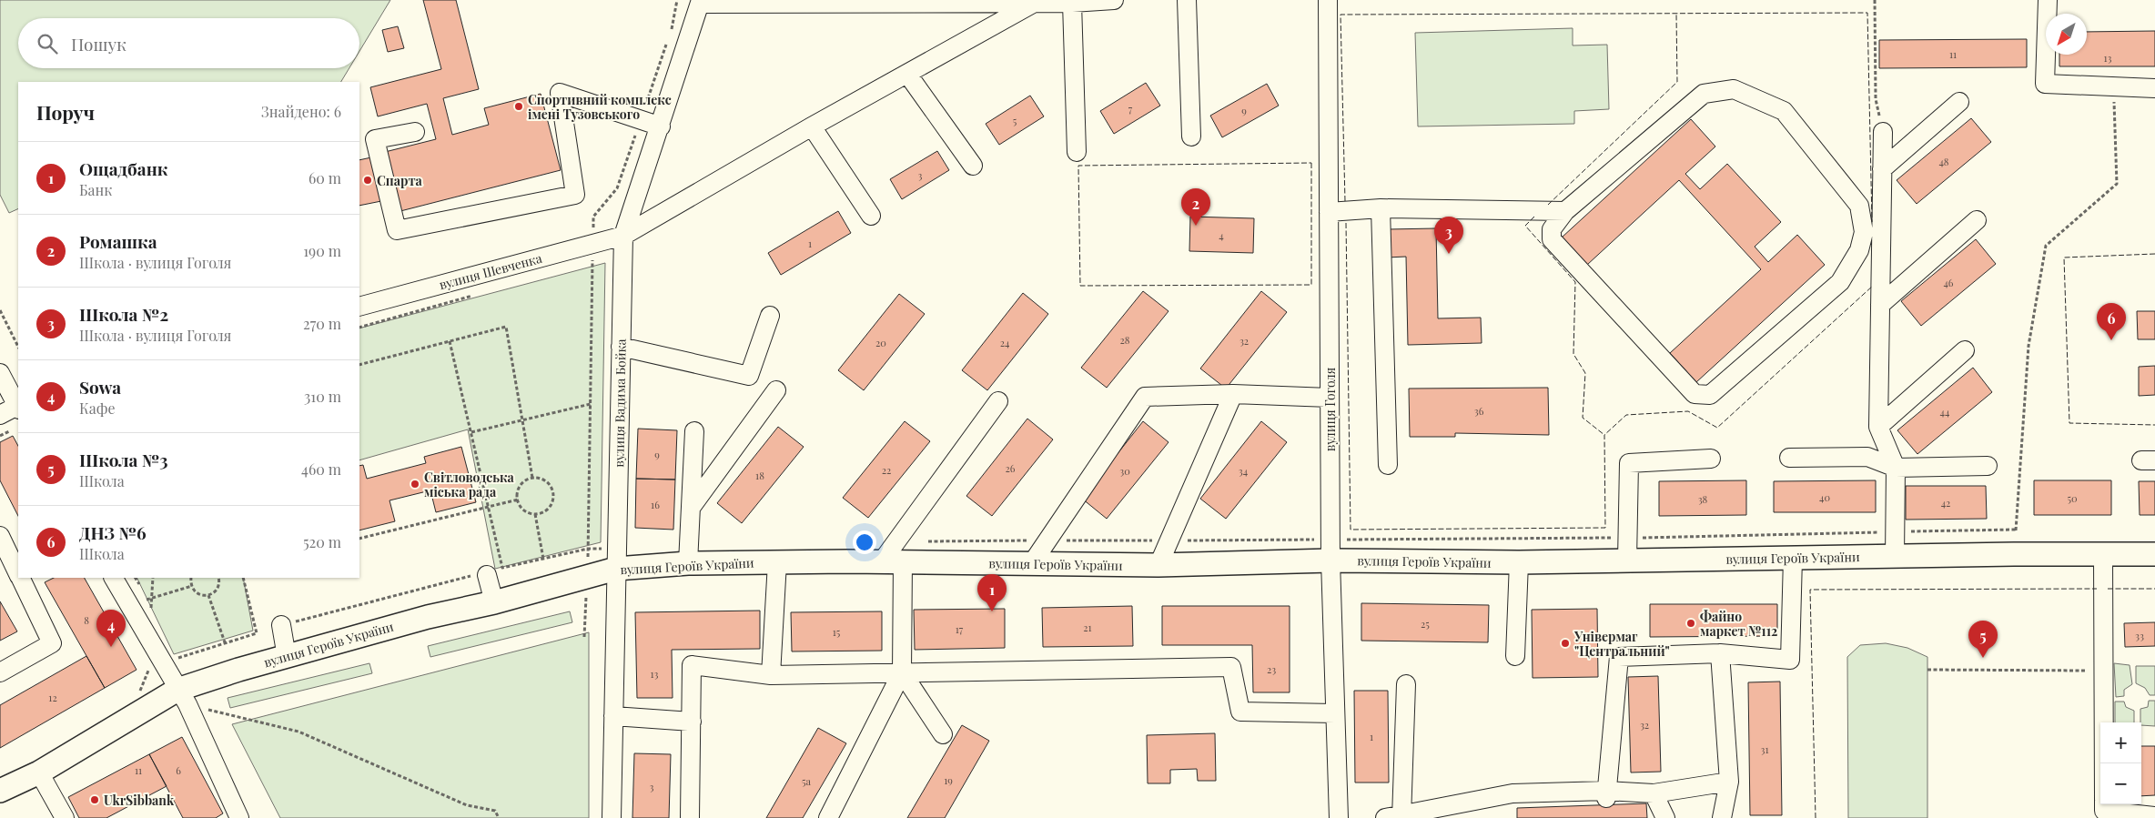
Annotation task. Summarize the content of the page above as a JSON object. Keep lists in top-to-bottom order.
{
  "streets": {
    "main road": ["вулиця Героїв України"],
    "street": ["вулиця Шевченка", "вулиця Вадима Бойка", "вулиця Гоголя"]
  },
  "crossings": [
    ["вулиця Шевченка", "вулиця Вадима Бойка"],
    ["вулиця Вадима Бойка", "вулиця Героїв України"],
    ["вулиця Гоголя", "вулиця Героїв України"]
  ],
  "places": [
    "Спортивний комплекс імені Тузовського",
    "Спарта",
    "Світловодська міська рада",
    "Файно маркет №112",
    "Універмаг \"Центральний\"",
    "UkrSibbank"
  ],
  "house_numbers": [
    "11",
    "13",
    "7",
    "9",
    "5",
    "48",
    "3",
    "4",
    "1",
    "46",
    "28",
    "32",
    "20",
    "24",
    "36",
    "44",
    "9",
    "26",
    "22",
    "30",
    "34",
    "18",
    "40",
    "50",
    "38",
    "42",
    "16",
    "8",
    "25",
    "21",
    "17",
    "15",
    "33",
    "23",
    "13",
    "12",
    "32",
    "1",
    "31",
    "11",
    "6",
    "19",
    "5а",
    "3"
  ],
  "north": "bottom left",
  "page": {
    "search": "Пошук",
    "heading": ["Поруч", "Знайдено: 6"],
    "list": [
      {
        "mark": "1",
        "name": "Ощадбанк",
        "note": "Банк",
        "value": "60 m"
      },
      {
        "mark": "2",
        "name": "Ромашка",
        "note": "Школа · вулиця Гоголя",
        "value": "190 m"
      },
      {
        "mark": "3",
        "name": "Школа №2",
        "note": "Школа · вулиця Гоголя",
        "value": "270 m"
      },
      {
        "mark": "4",
        "name": "Sowa",
        "note": "Кафе",
        "value": "310 m"
      },
      {
        "mark": "5",
        "name": "Школа №3",
        "note": "Школа",
        "value": "460 m"
      },
      {
        "mark": "6",
        "name": "ДНЗ №6",
        "note": "Школа",
        "value": "520 m"
      }
    ],
    "pins": [
      "2",
      "3",
      "6",
      "1",
      "4",
      "5"
    ],
    "map_buttons": ["+", "−"]
  }
}
